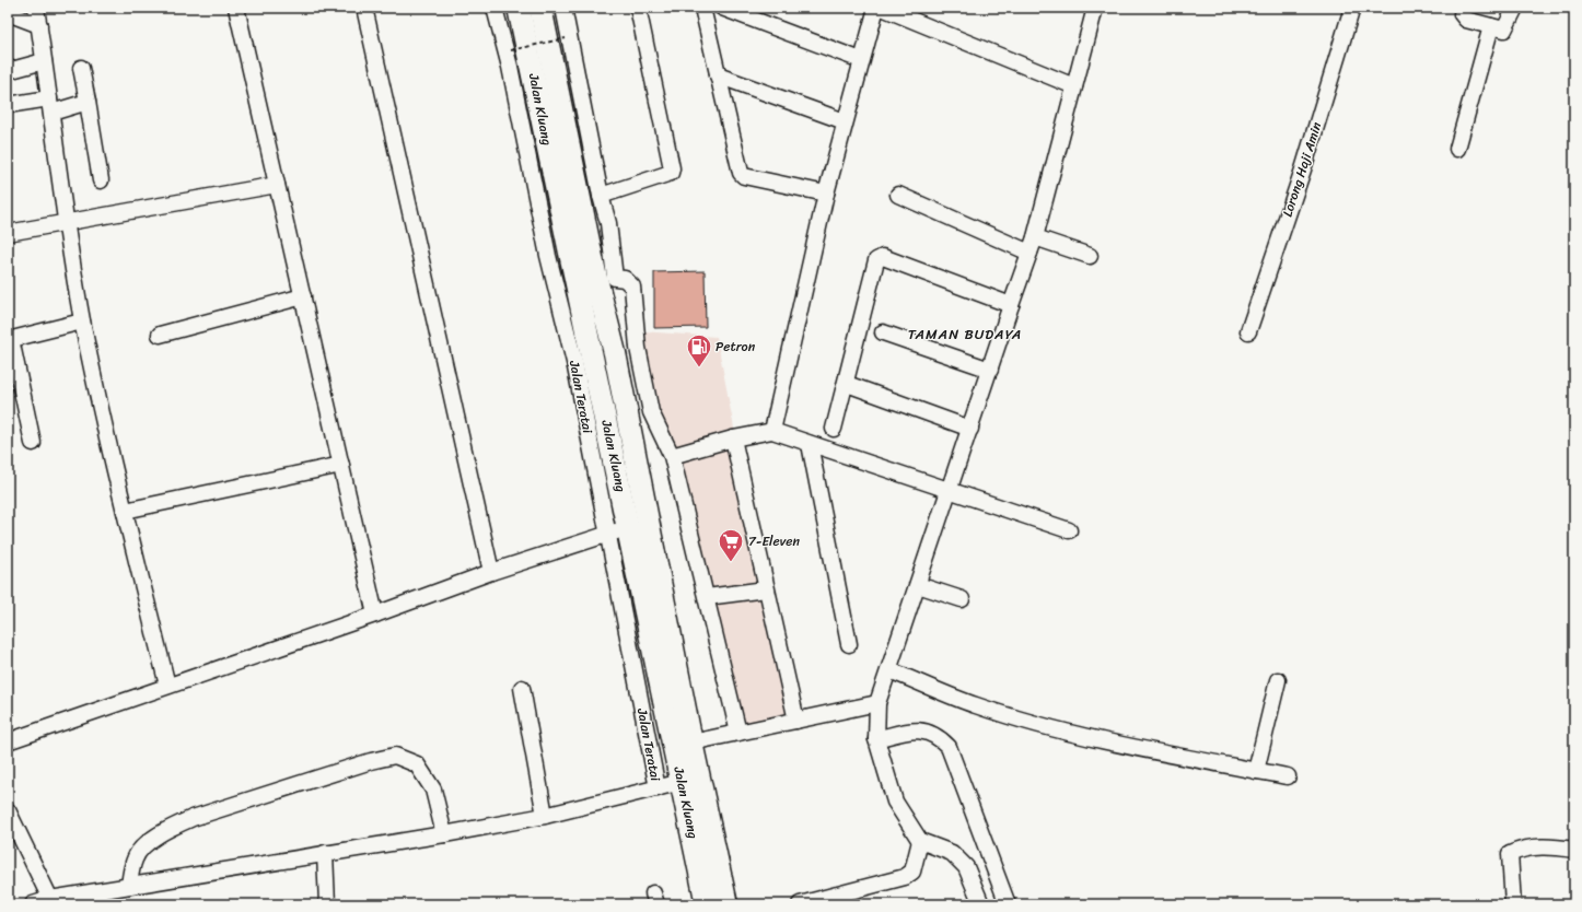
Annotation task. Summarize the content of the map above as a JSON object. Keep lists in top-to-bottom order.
{
  "streets": {
    "highway": ["Jalan Kluang"],
    "street": ["Lorong Haji Amin", "Jalan Teratai"]
  },
  "crossings": [
    ["Jalan Kluang", "Jalan Teratai"]
  ],
  "districts": ["TAMAN BUDAYA"],
  "places": {
    "fuel station": ["Petron"],
    "supermarket": ["7-Eleven"]
  }
}
